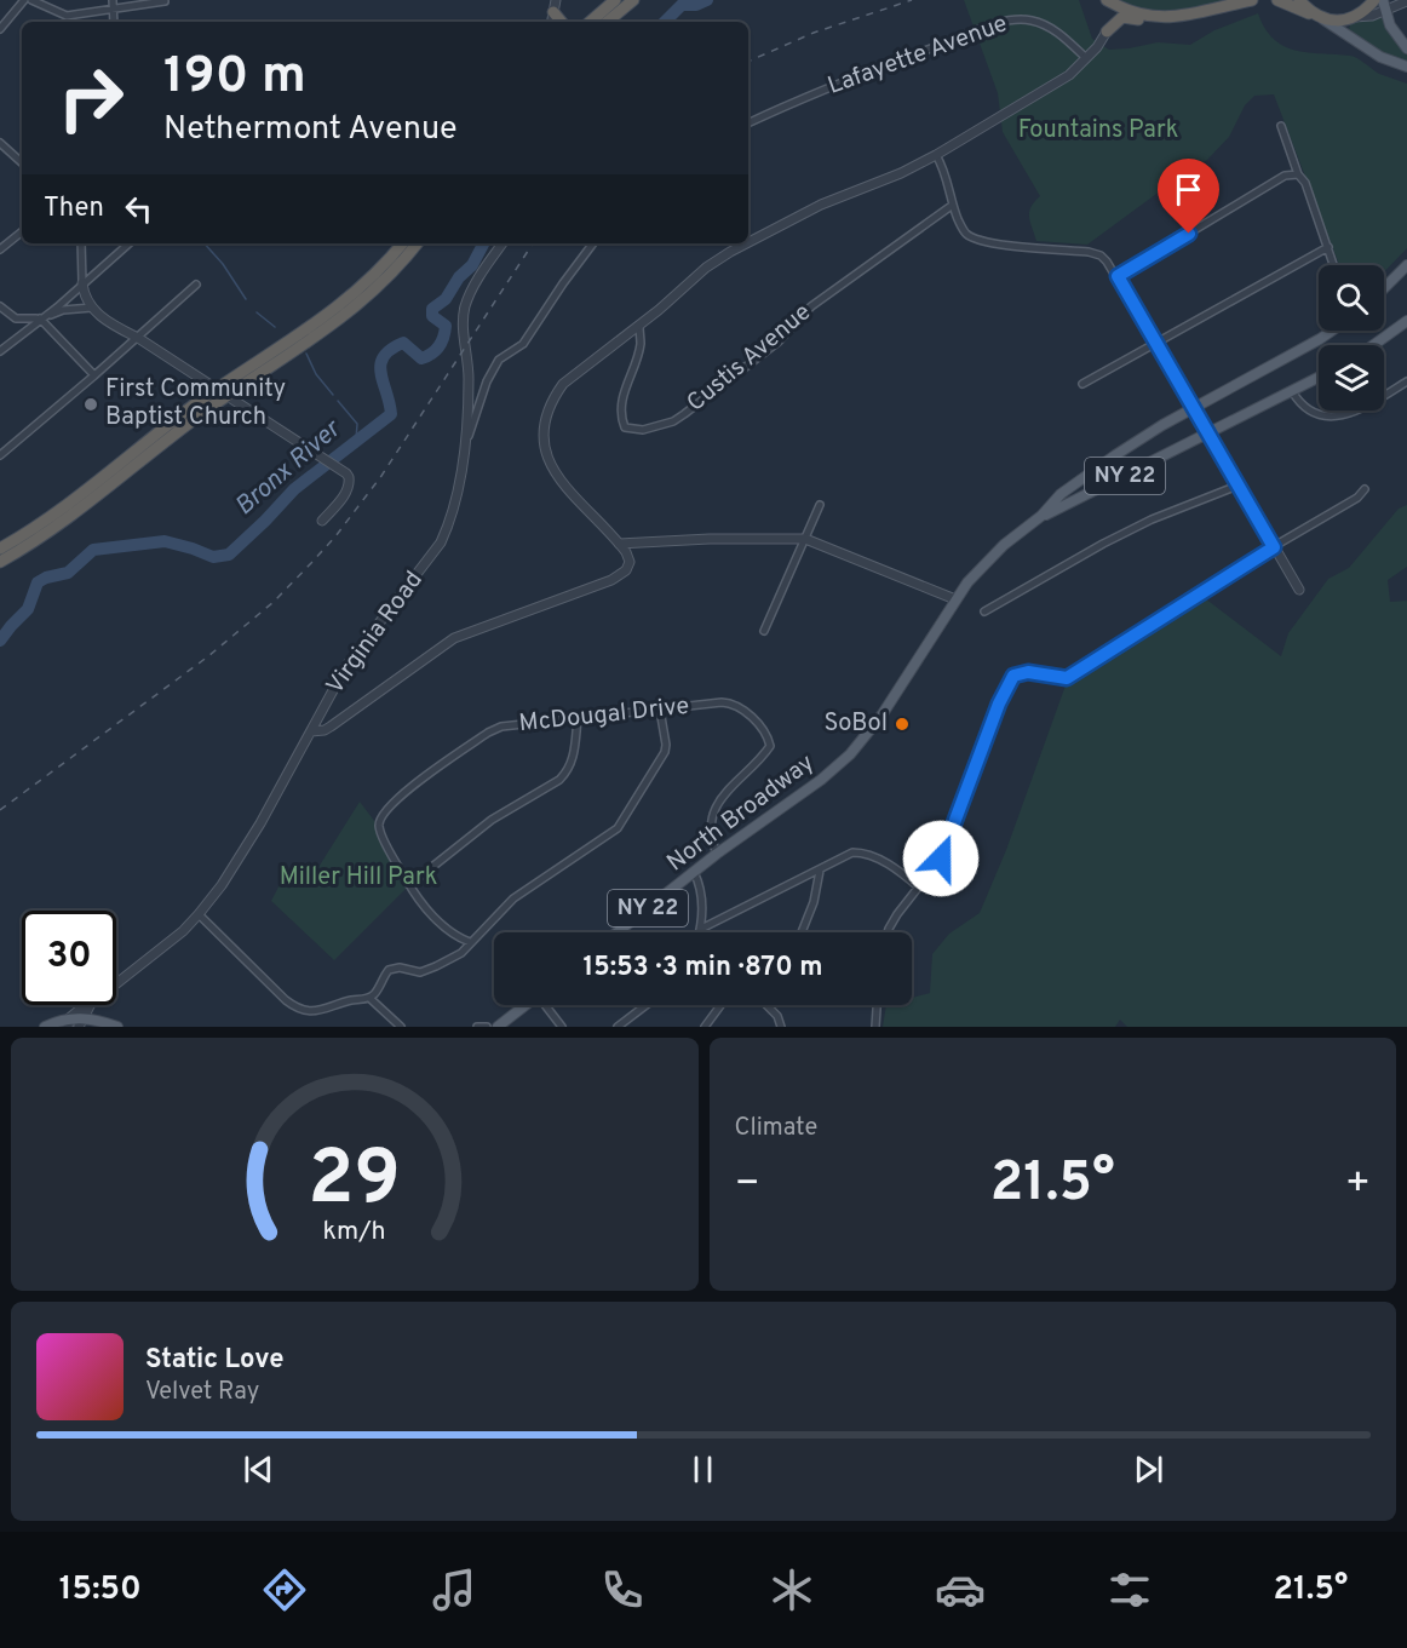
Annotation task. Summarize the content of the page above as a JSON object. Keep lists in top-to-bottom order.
{
  "streets": {
    "main road": ["NY 22", "North Broadway"],
    "street": [
      "Lafayette Avenue",
      "Custis Avenue",
      "Virginia Road",
      "McDougal Drive"
    ]
  },
  "crossings": [
    ["NY 22", "North Broadway"],
    ["McDougal Drive", "North Broadway"]
  ],
  "water": ["Bronx River"],
  "parks": ["Fountains Park", "Miller Hill Park"],
  "places": ["First Community Baptist Church", "SoBol"],
  "page": {
    "turn": ["190 m", "Nethermont Avenue"],
    "then": "Then",
    "limit": "30",
    "trip": "15:53 · 3 min · 870 m",
    "tile": "Climate",
    "heat": ["−", "21.5°", "+"],
    "song": ["Static Love", "Velvet Ray"],
    "tabs": ["15:50", "21.5°"],
    "gauge": ["29", "km/h"]
  }
}
